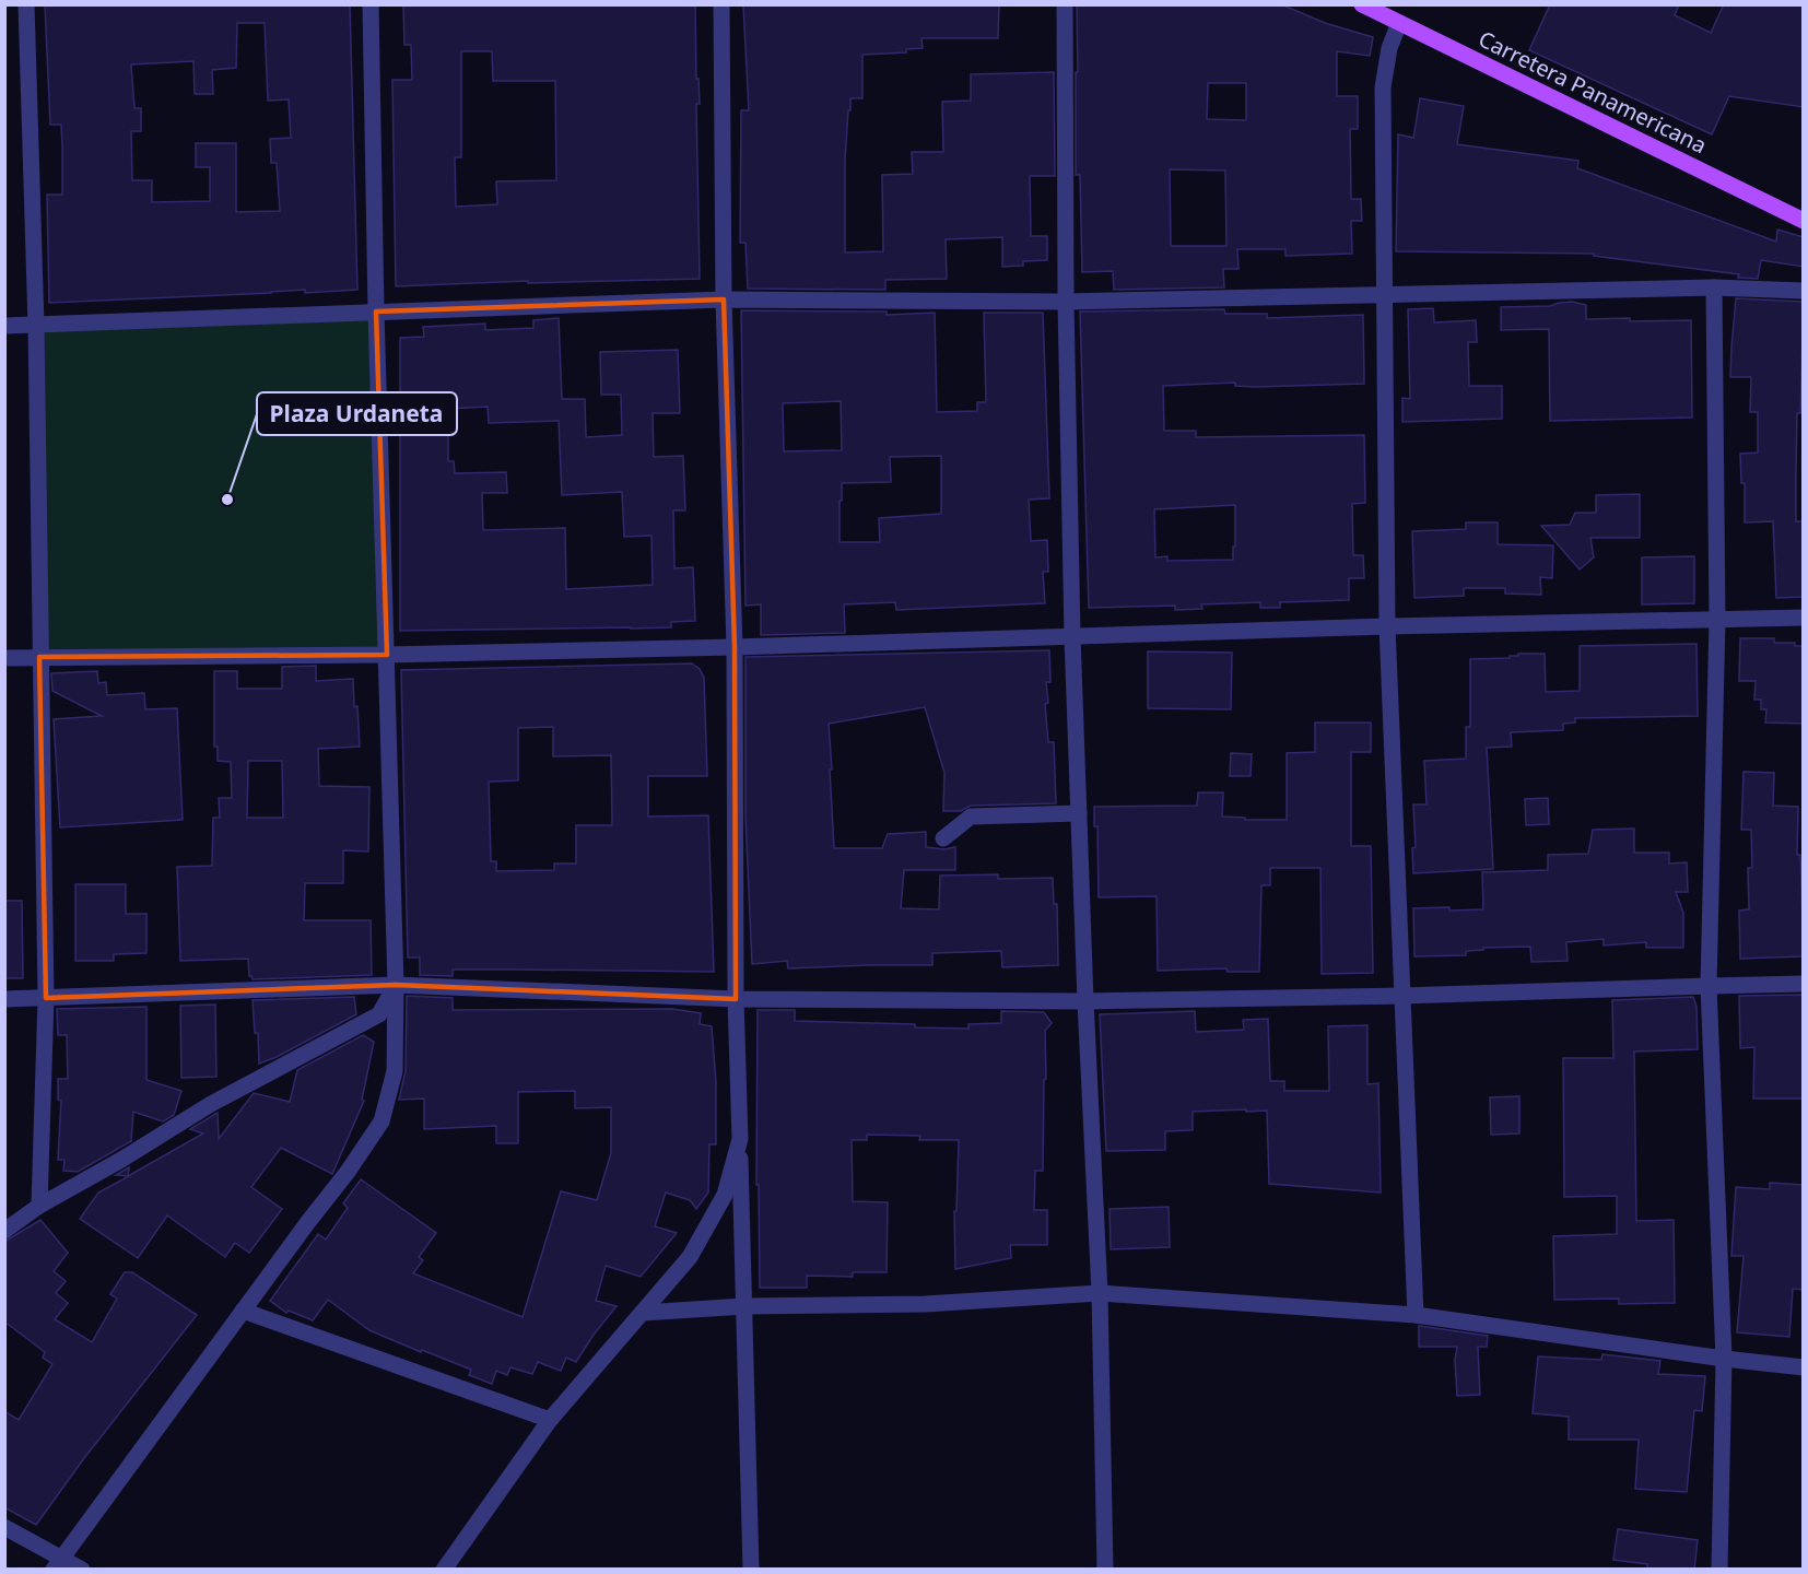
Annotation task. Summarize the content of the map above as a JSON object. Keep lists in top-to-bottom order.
{
  "streets": {
    "main road": ["Carretera Panamericana"]
  },
  "places": ["Plaza Urdaneta"]
}
